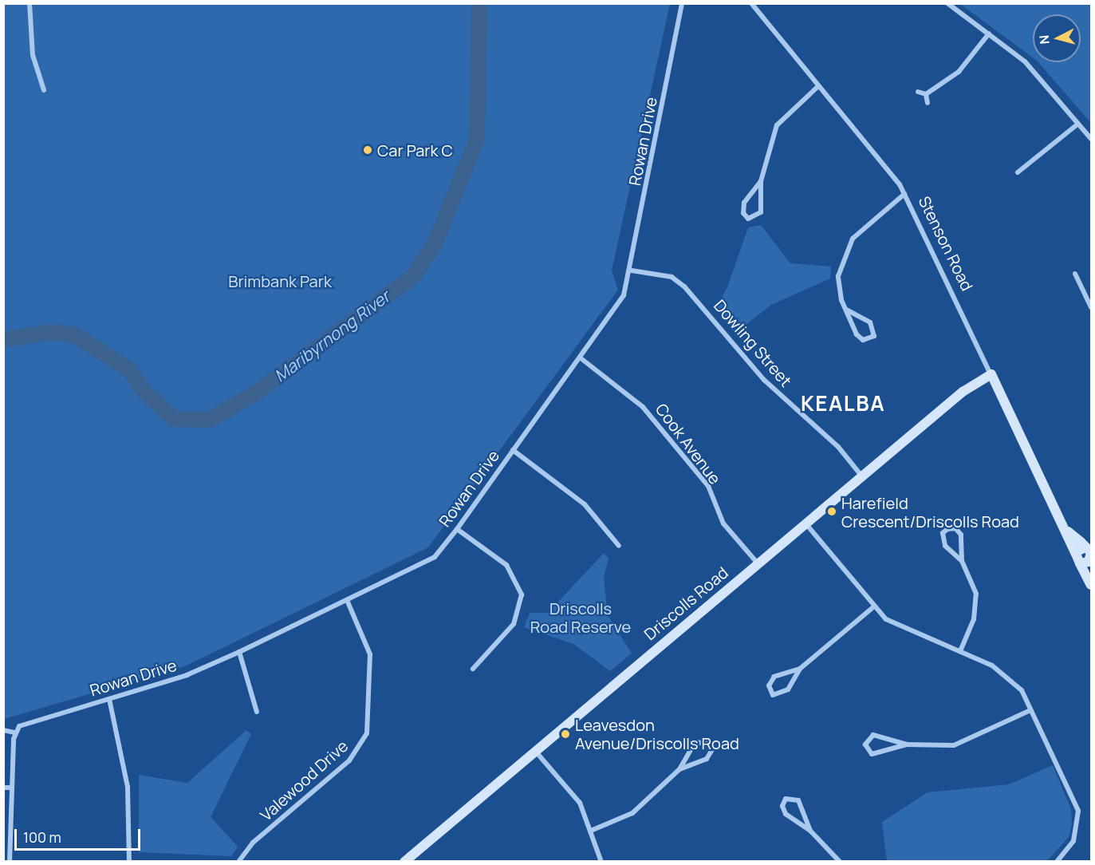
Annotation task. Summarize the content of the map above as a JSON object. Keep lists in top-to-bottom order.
{
  "streets": {
    "street": [
      "Rowan Drive",
      "Stenson Road",
      "Dowling Street",
      "Cook Avenue",
      "Driscolls Road",
      "Valewood Drive"
    ]
  },
  "crossings": [
    ["Rowan Drive", "Dowling Street"],
    ["Rowan Drive", "Cook Avenue"],
    ["Rowan Drive", "Valewood Drive"],
    ["Stenson Road", "Driscolls Road"],
    ["Dowling Street", "Driscolls Road"],
    ["Cook Avenue", "Driscolls Road"]
  ],
  "districts": ["KEALBA"],
  "water": ["Maribyrnong River"],
  "parks": ["Brimbank Park", "Driscolls Road Reserve"],
  "places": ["Car Park C", "Harefield Crescent/Driscolls Road", "Leavesdon Avenue/Driscolls Road"],
  "scale_bar": "100 m",
  "north": "left"
}
